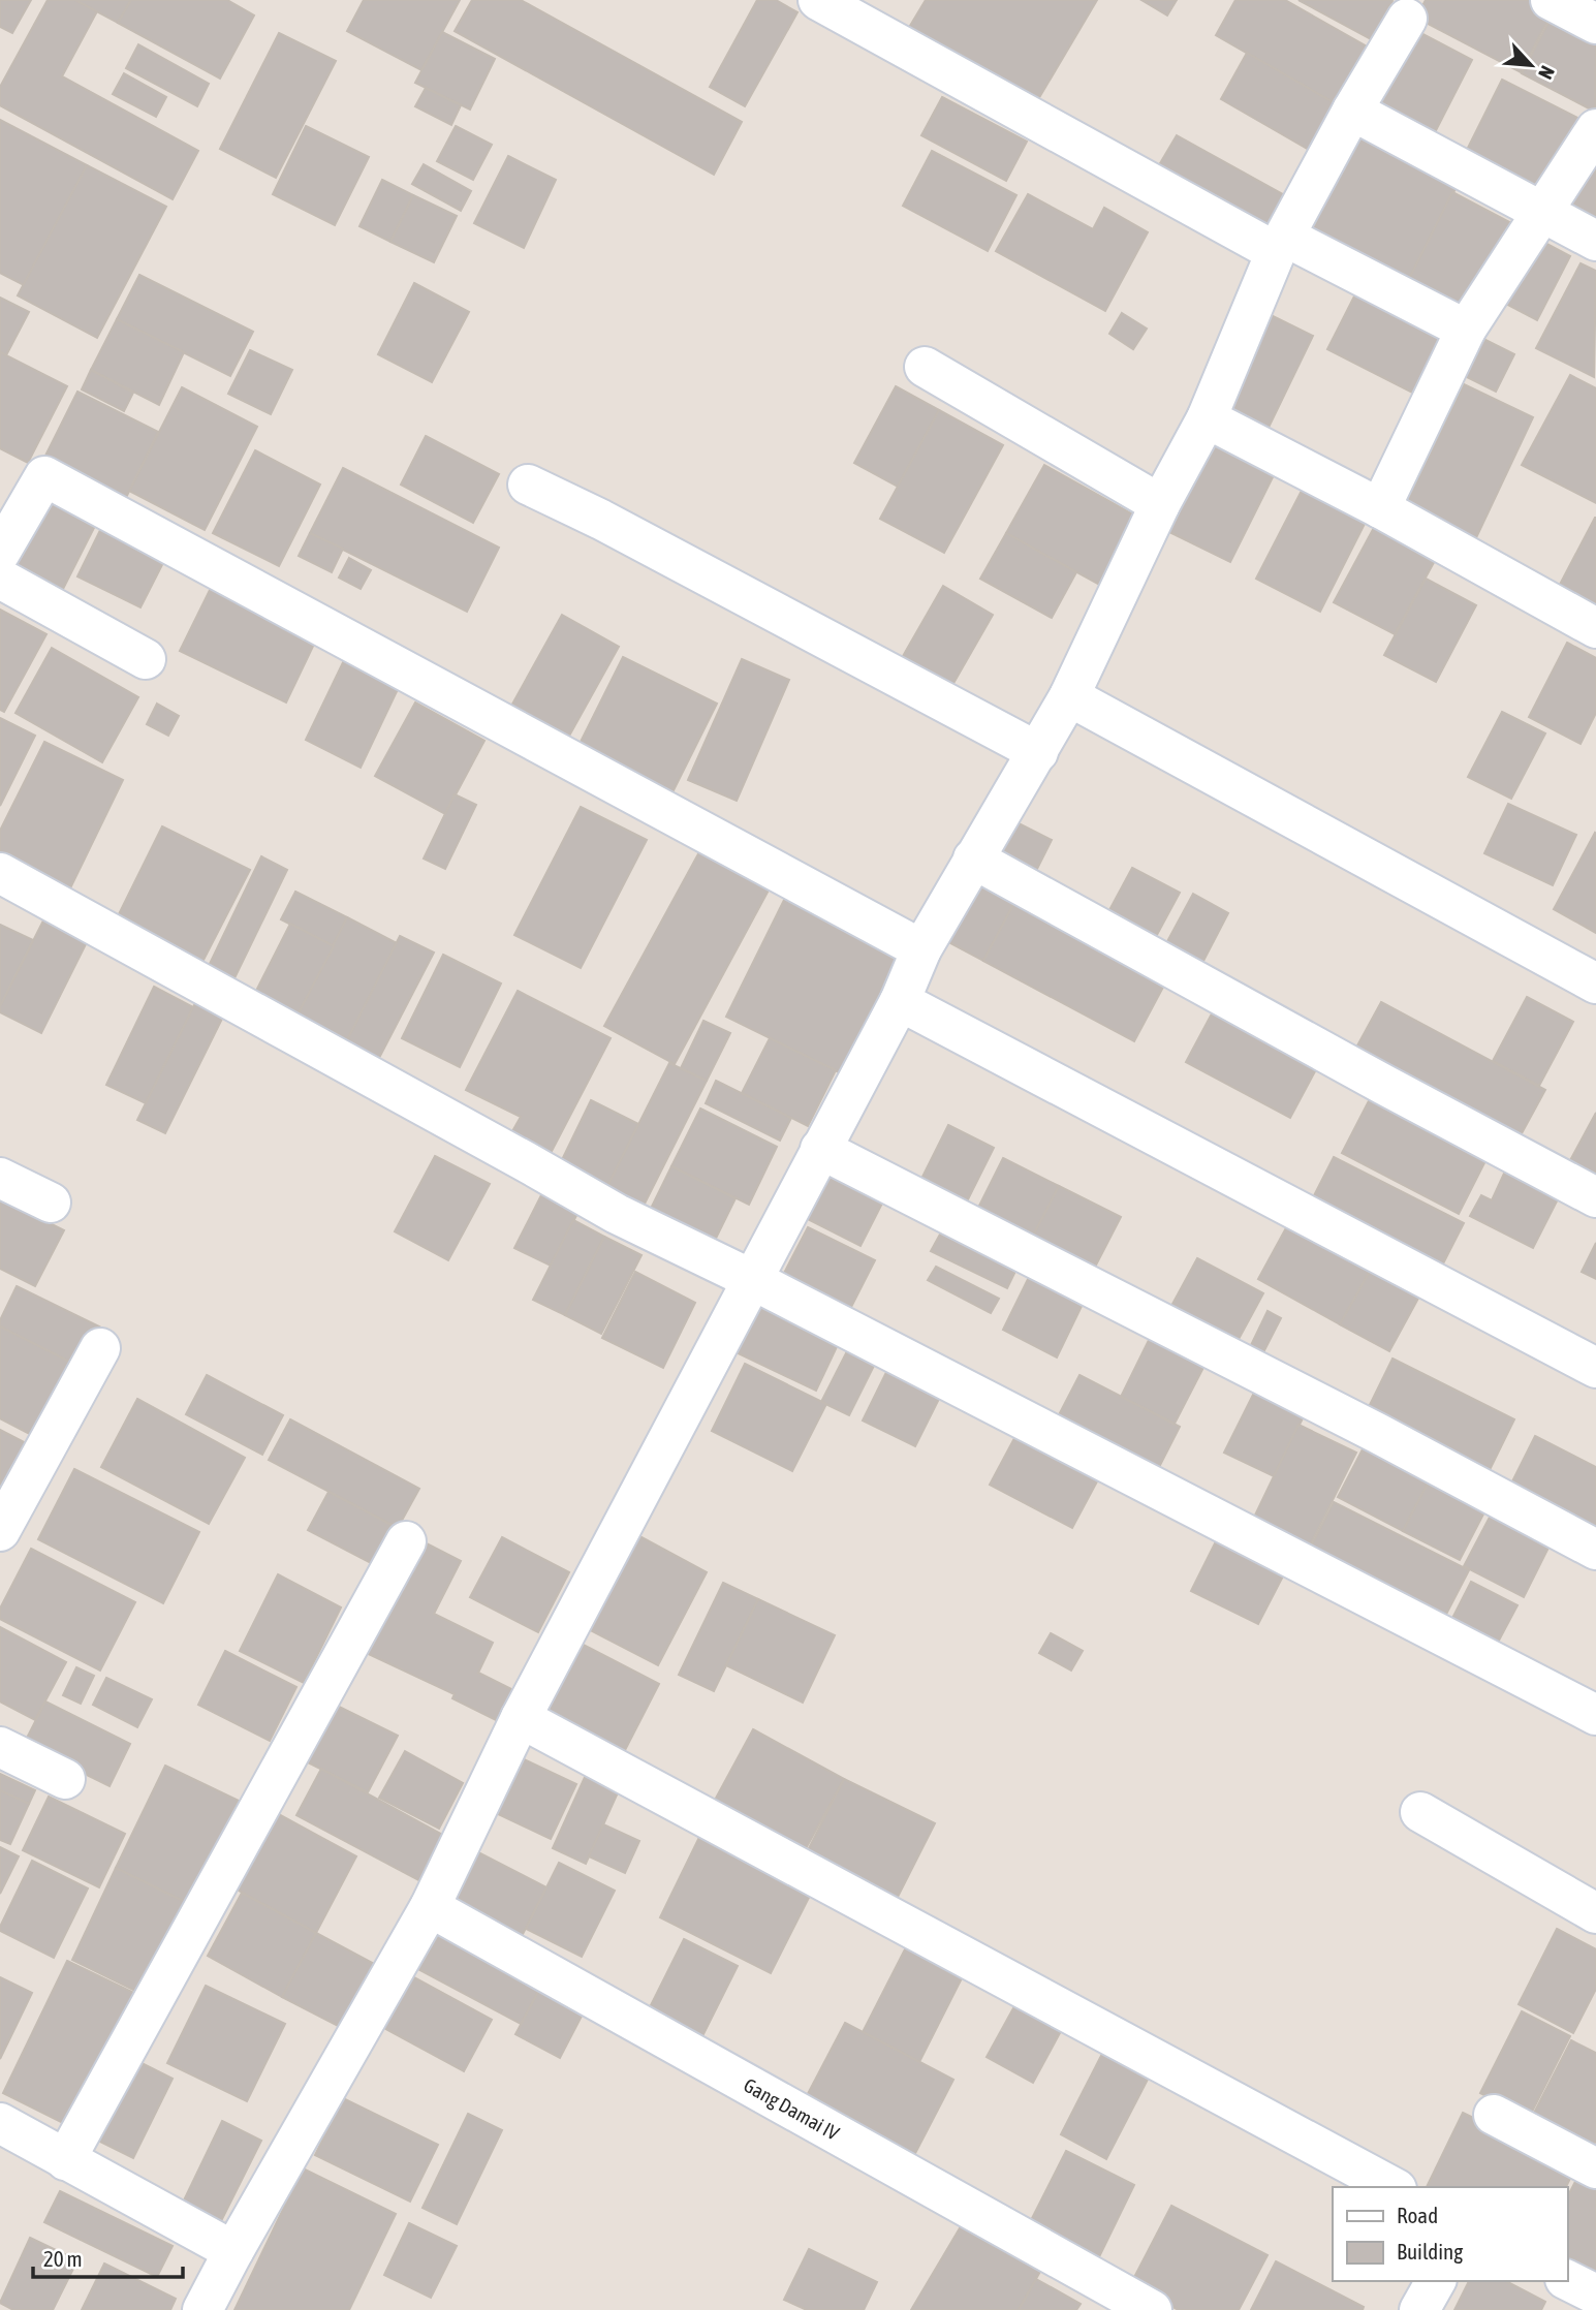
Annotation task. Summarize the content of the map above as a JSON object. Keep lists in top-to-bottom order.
{
  "streets": {
    "street": ["Gang Damai IV"]
  },
  "legend": ["Road", "Building"],
  "scale_bar": "20 m",
  "north": "bottom right"
}
